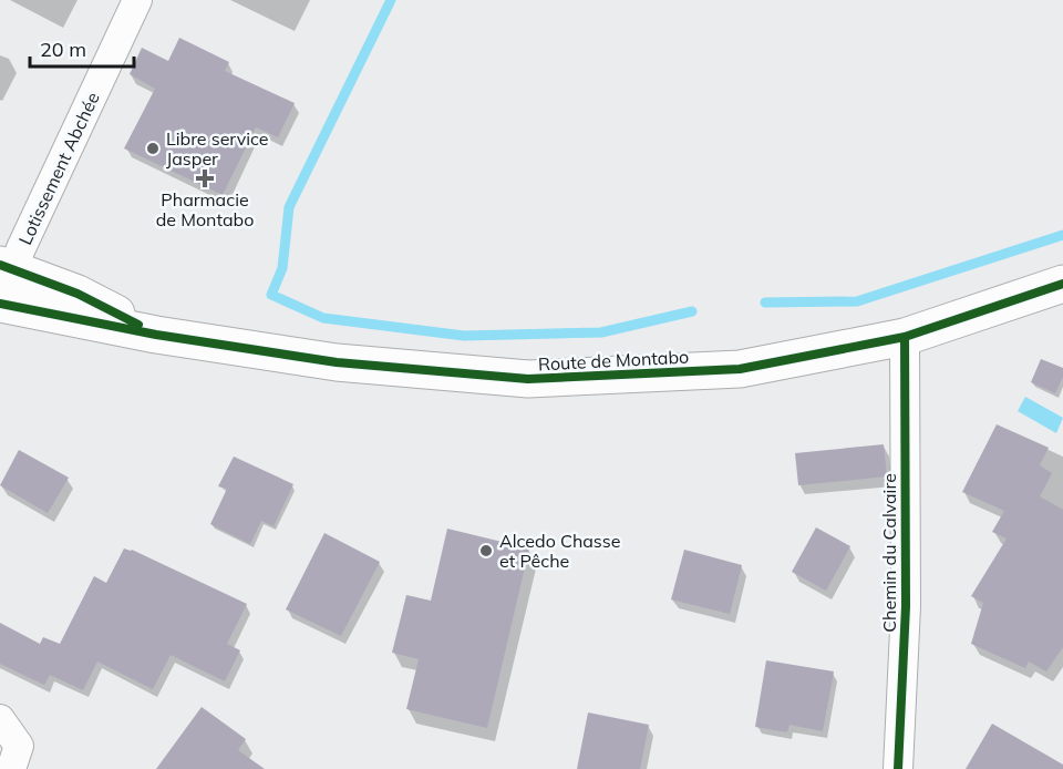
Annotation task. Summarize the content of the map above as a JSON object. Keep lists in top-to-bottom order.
{
  "streets": {
    "main road": ["Route de Montabo"],
    "street": ["Lotissement Abchée", "Chemin du Calvaire"]
  },
  "crossings": [
    ["Lotissement Abchée", "Route de Montabo"],
    ["Route de Montabo", "Chemin du Calvaire"]
  ],
  "places": {
    "other": ["Libre service Jasper", "Alcedo Chasse et Pêche"],
    "health": ["Pharmacie de Montabo"]
  },
  "scale_bar": "20 m"
}
